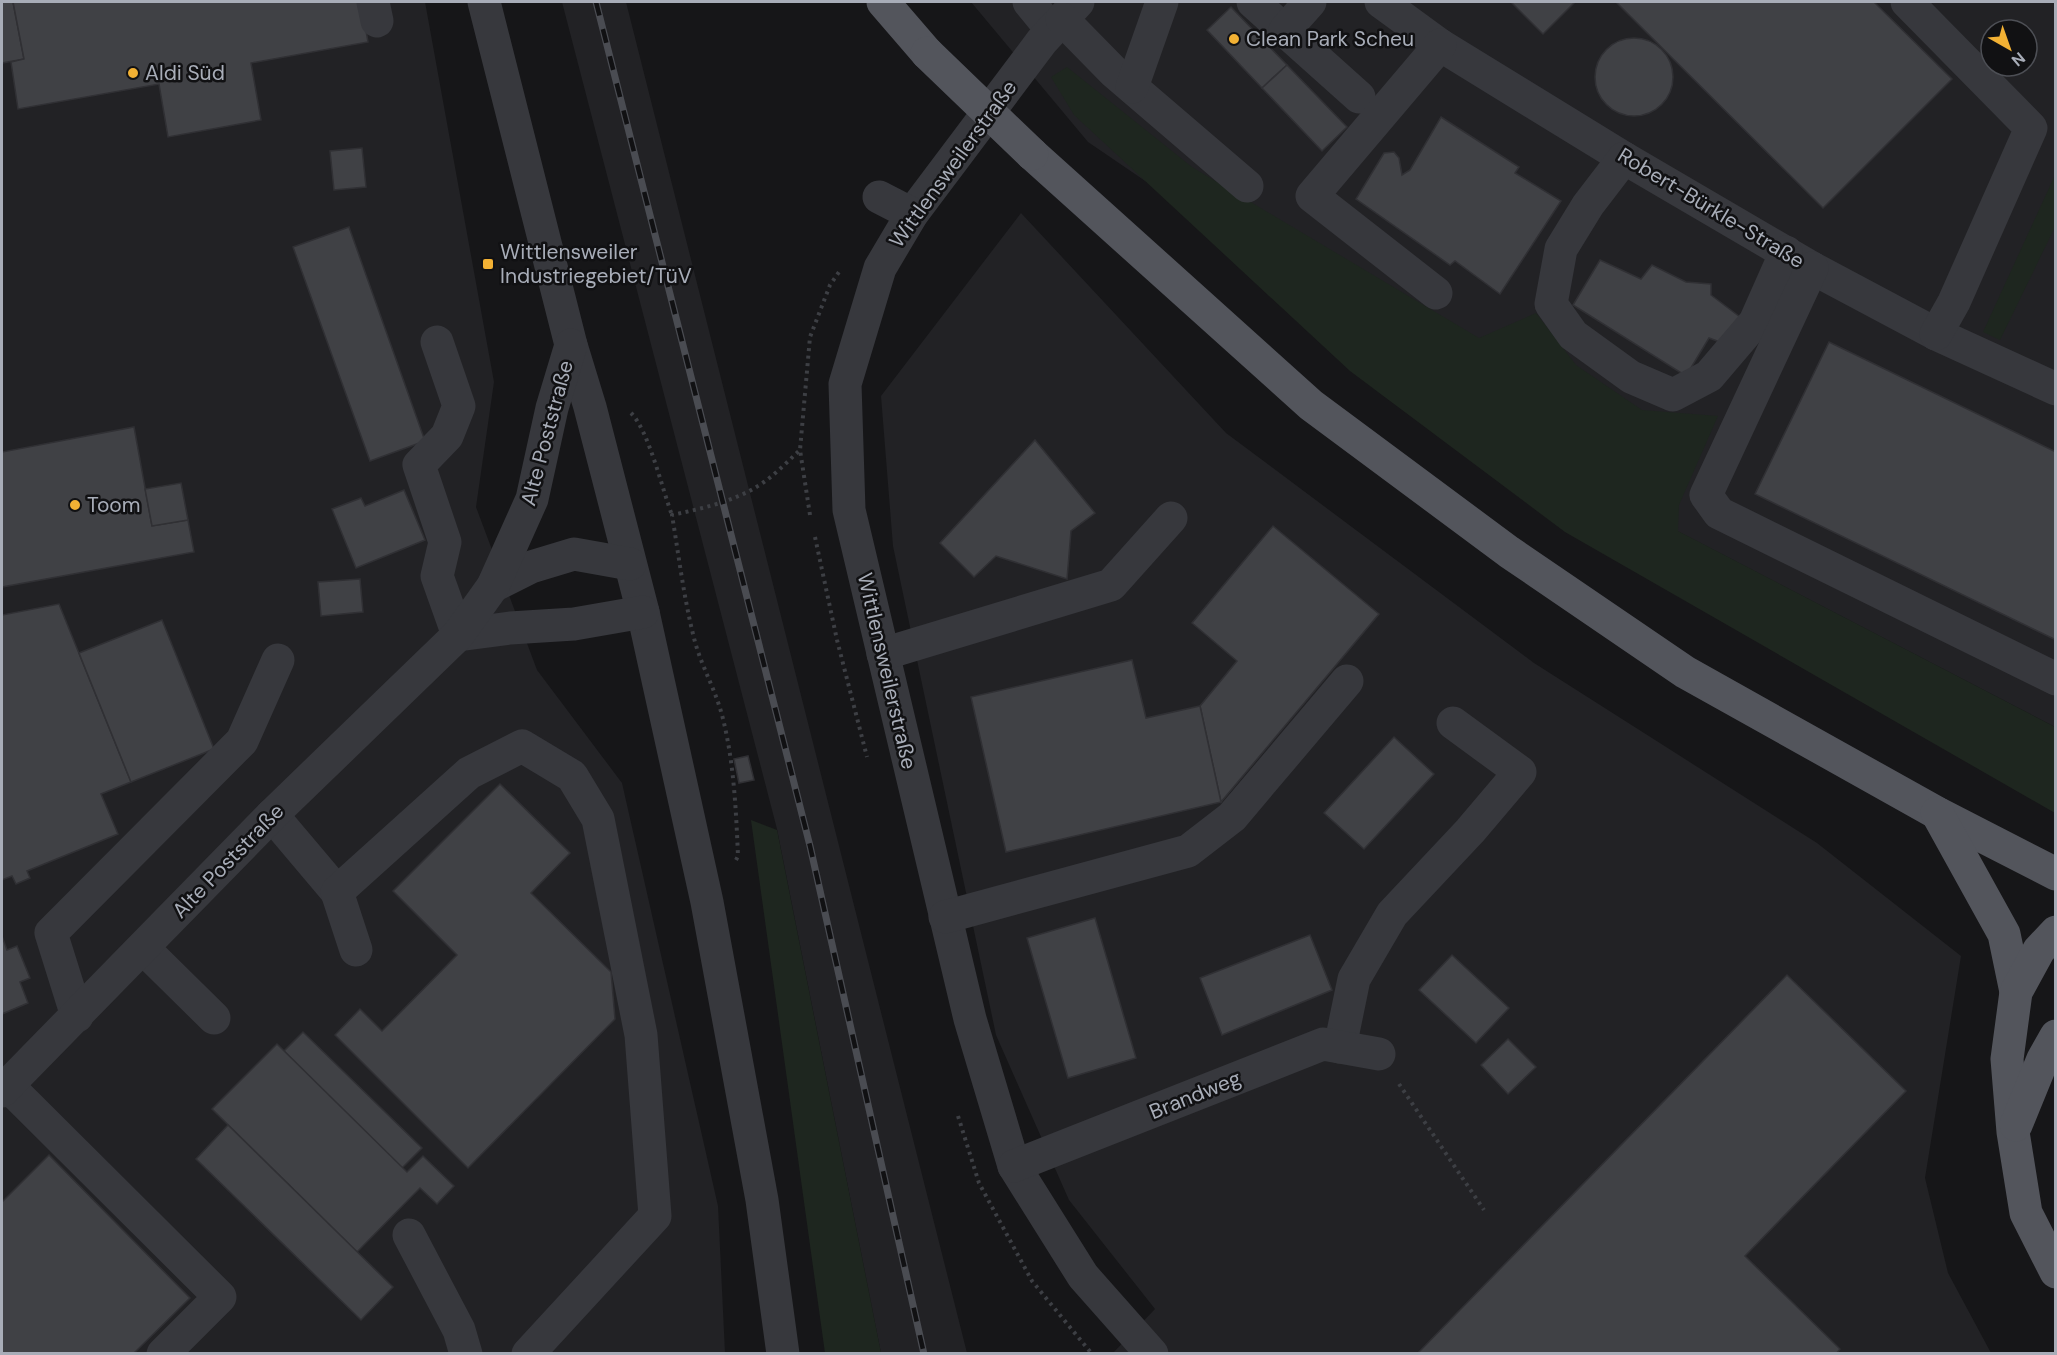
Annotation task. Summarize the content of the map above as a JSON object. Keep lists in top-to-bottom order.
{
  "streets": {
    "street": [
      "Wittlensweilerstraße",
      "Robert-Bürkle-Straße",
      "Alte Poststraße",
      "Brandweg"
    ]
  },
  "crossings": [
    ["Wittlensweilerstraße", "Brandweg"]
  ],
  "places": {
    "other": ["Clean Park Scheu", "Aldi Süd", "Toom"],
    "transit": ["Wittlensweiler Industriegebiet/TüV"]
  },
  "north": "bottom right"
}
